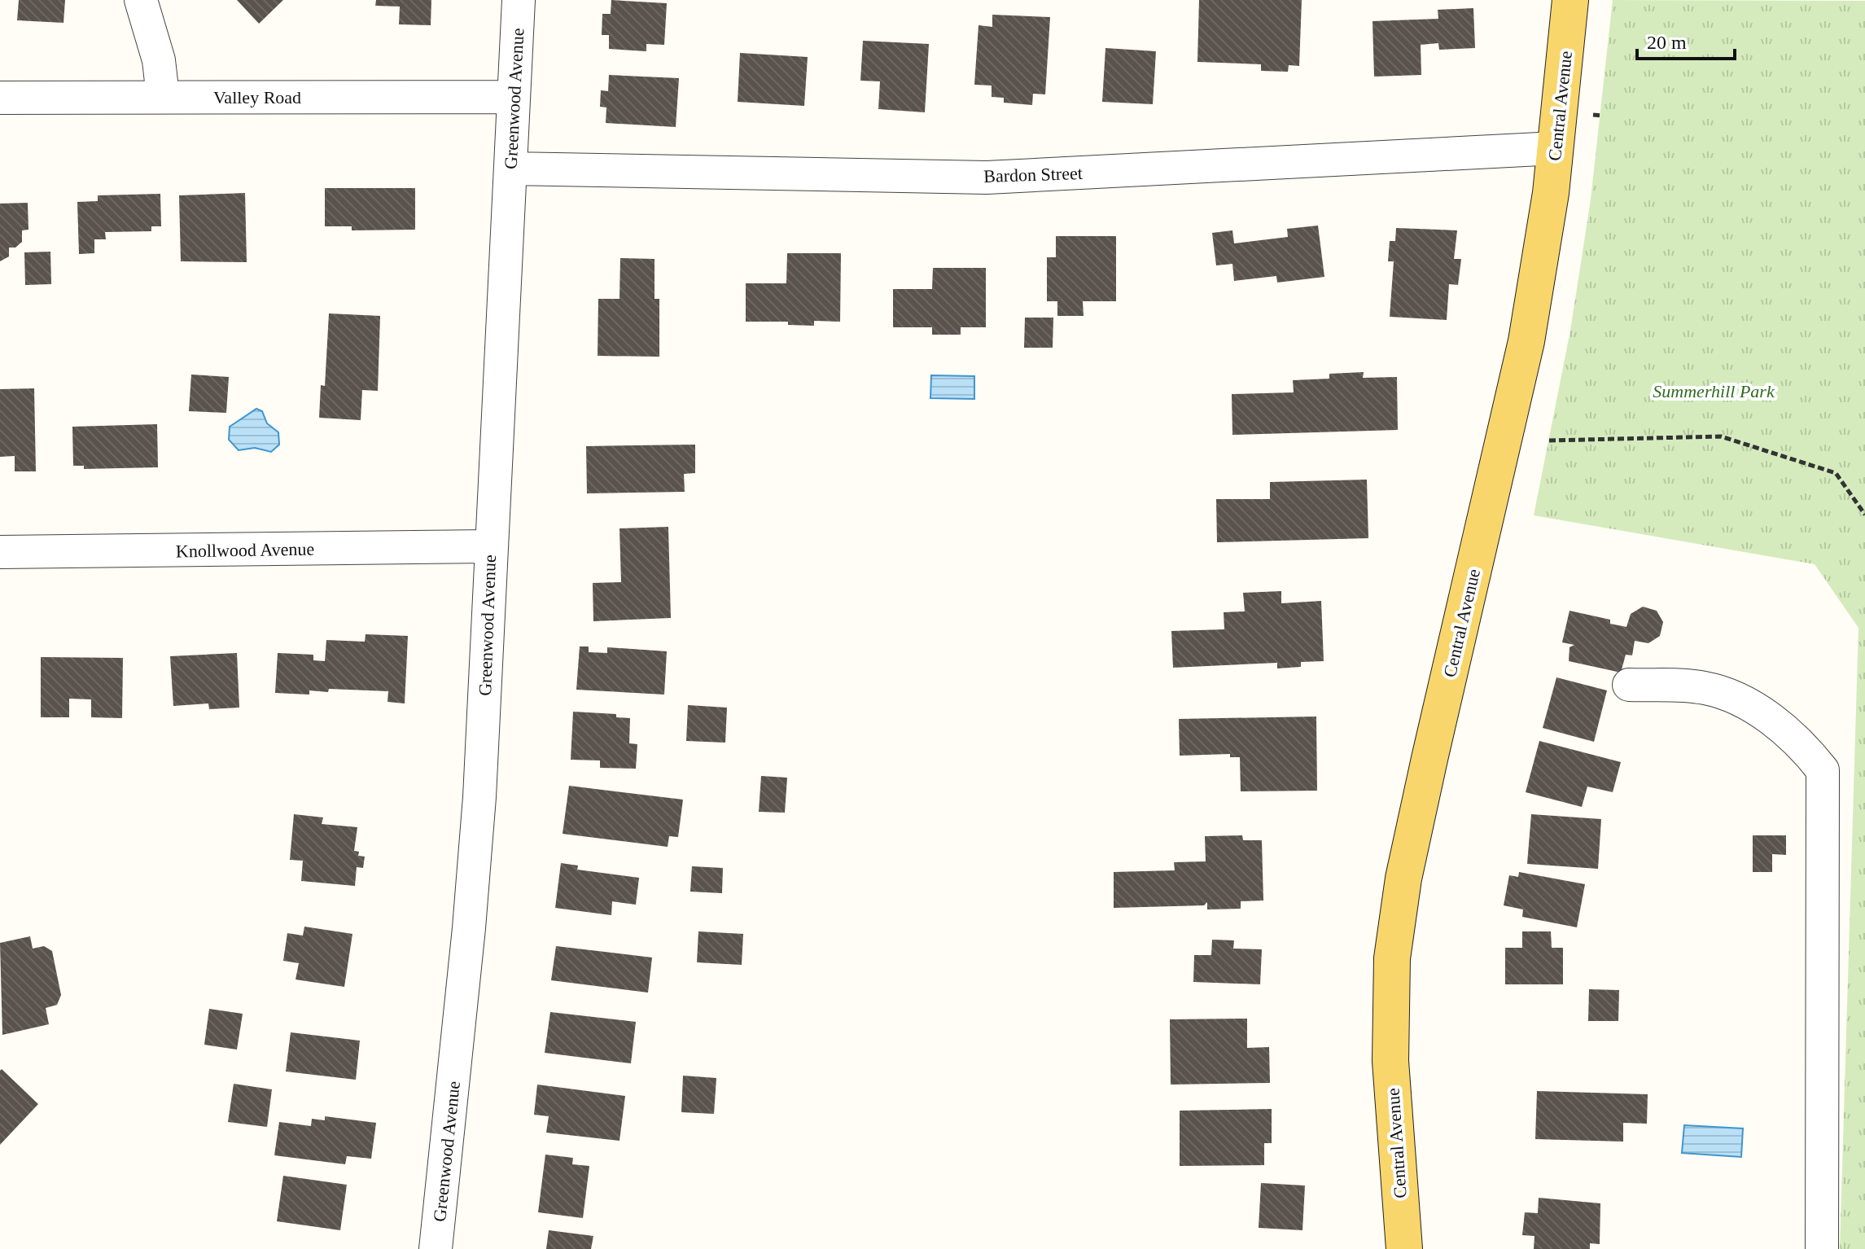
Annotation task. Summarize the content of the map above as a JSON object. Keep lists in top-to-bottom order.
{
  "streets": {
    "main road": ["Central Avenue"],
    "street": [
      "Valley Road",
      "Greenwood Avenue",
      "Bardon Street",
      "Knollwood Avenue"
    ]
  },
  "crossings": [
    ["Valley Road", "Greenwood Avenue"],
    ["Greenwood Avenue", "Bardon Street"],
    ["Greenwood Avenue", "Knollwood Avenue"],
    ["Central Avenue", "Bardon Street"]
  ],
  "parks": ["Summerhill Park"],
  "scale_bar": "20 m"
}
